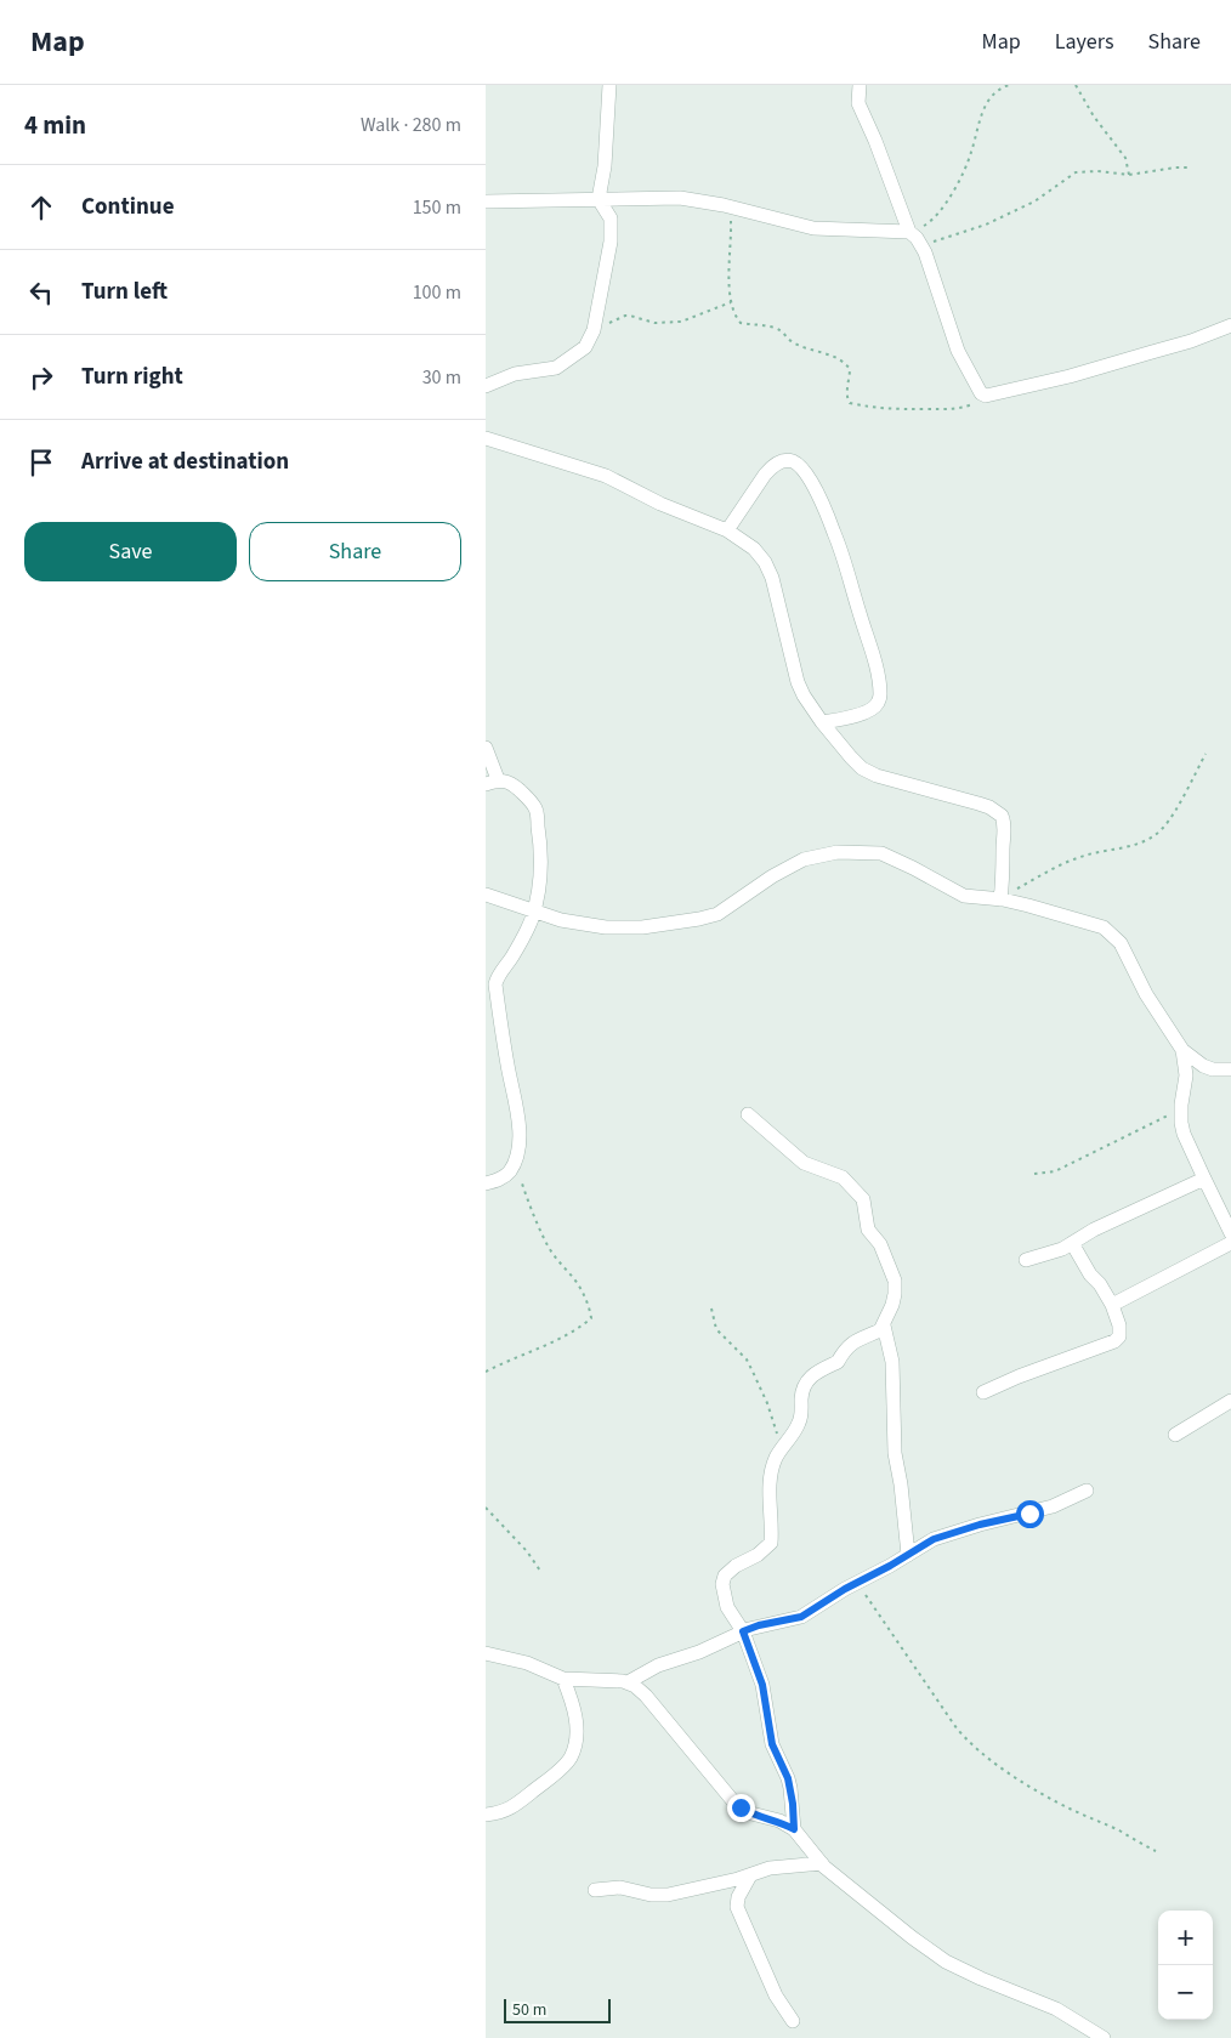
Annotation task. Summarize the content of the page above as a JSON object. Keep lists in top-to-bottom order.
{
  "scale_bar": "50 m",
  "page": {
    "header": "Map",
    "nav": ["Map", "Layers", "Share"],
    "heading": ["4 min", "Walk · 280 m"],
    "list": [
      ["Continue", "150 m"],
      ["Turn left", "100 m"],
      ["Turn right", "30 m"],
      "Arrive at destination"
    ],
    "buttons": ["Save", "Share"],
    "map_buttons": ["+", "−"],
    "scale": "50 m"
  }
}
